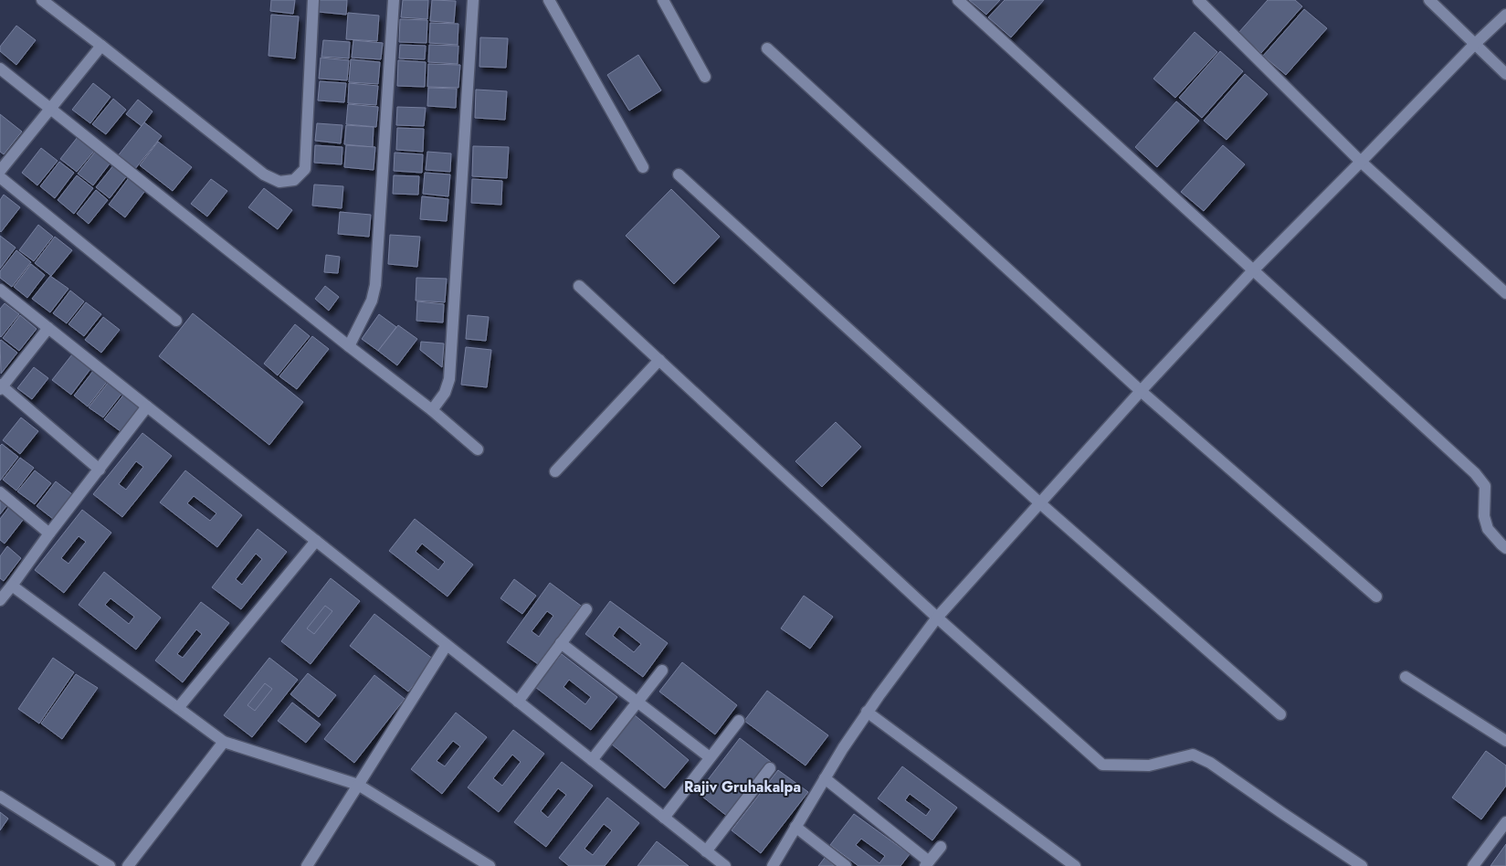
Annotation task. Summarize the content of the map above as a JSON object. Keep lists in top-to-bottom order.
{
  "districts": ["Rajiv Gruhakalpa"]
}
